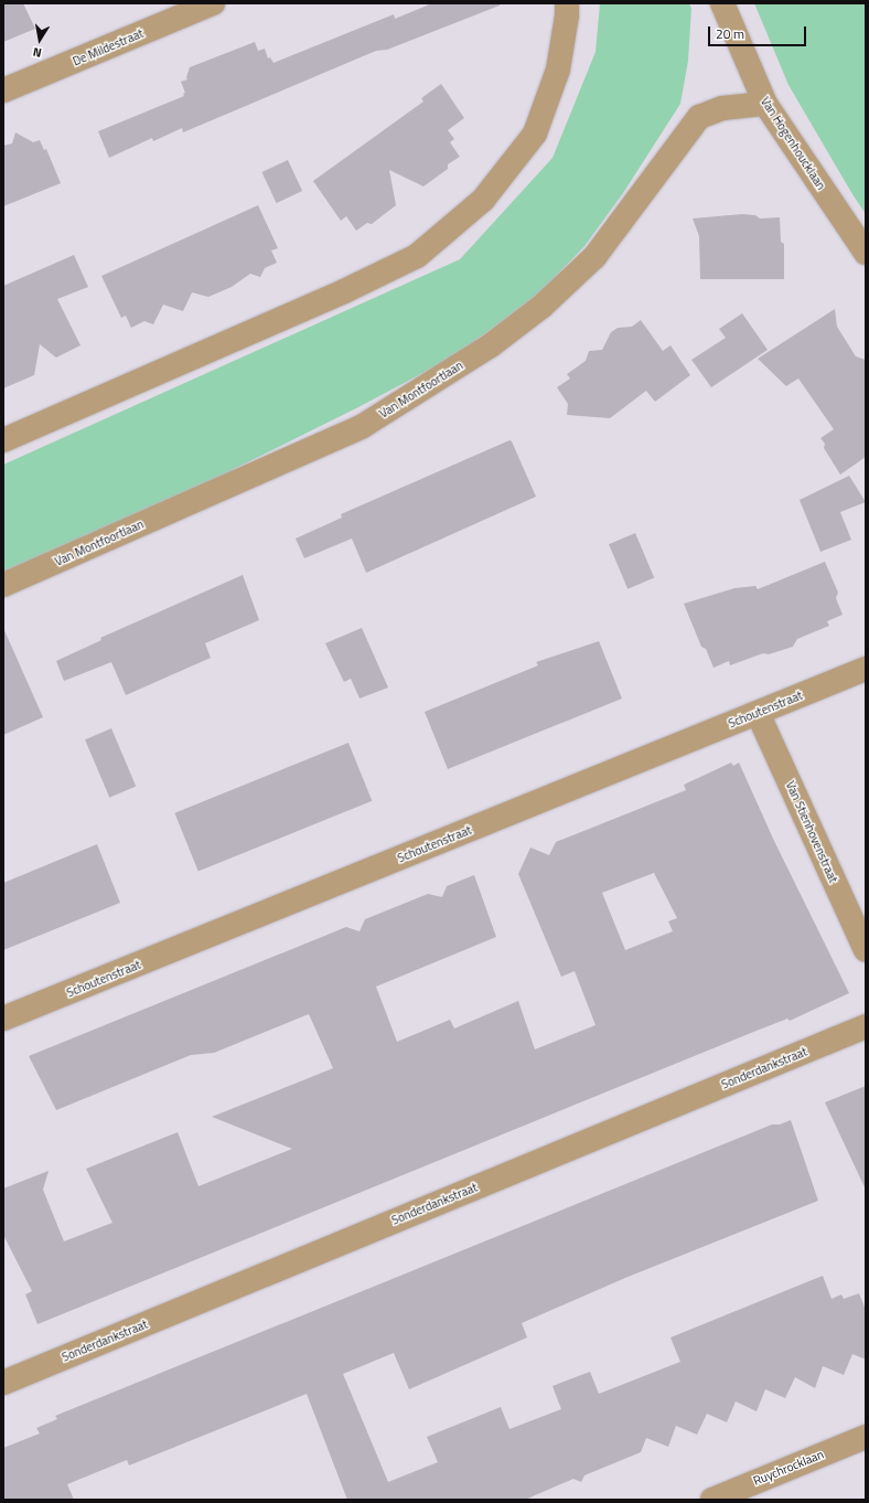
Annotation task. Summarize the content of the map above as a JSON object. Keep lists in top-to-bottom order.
{
  "streets": {
    "street": [
      "De Mildestraat",
      "Van Hogenhoucklaan",
      "Van Montfoortlaan",
      "Schoutenstraat",
      "Van Stienhovenstraat",
      "Sonderdankstraat",
      "Ruychrocklaan"
    ]
  },
  "crossings": [
    ["Van Hogenhoucklaan", "Van Montfoortlaan"],
    ["Schoutenstraat", "Van Stienhovenstraat"]
  ],
  "scale_bar": "20 m",
  "north": "bottom"
}
